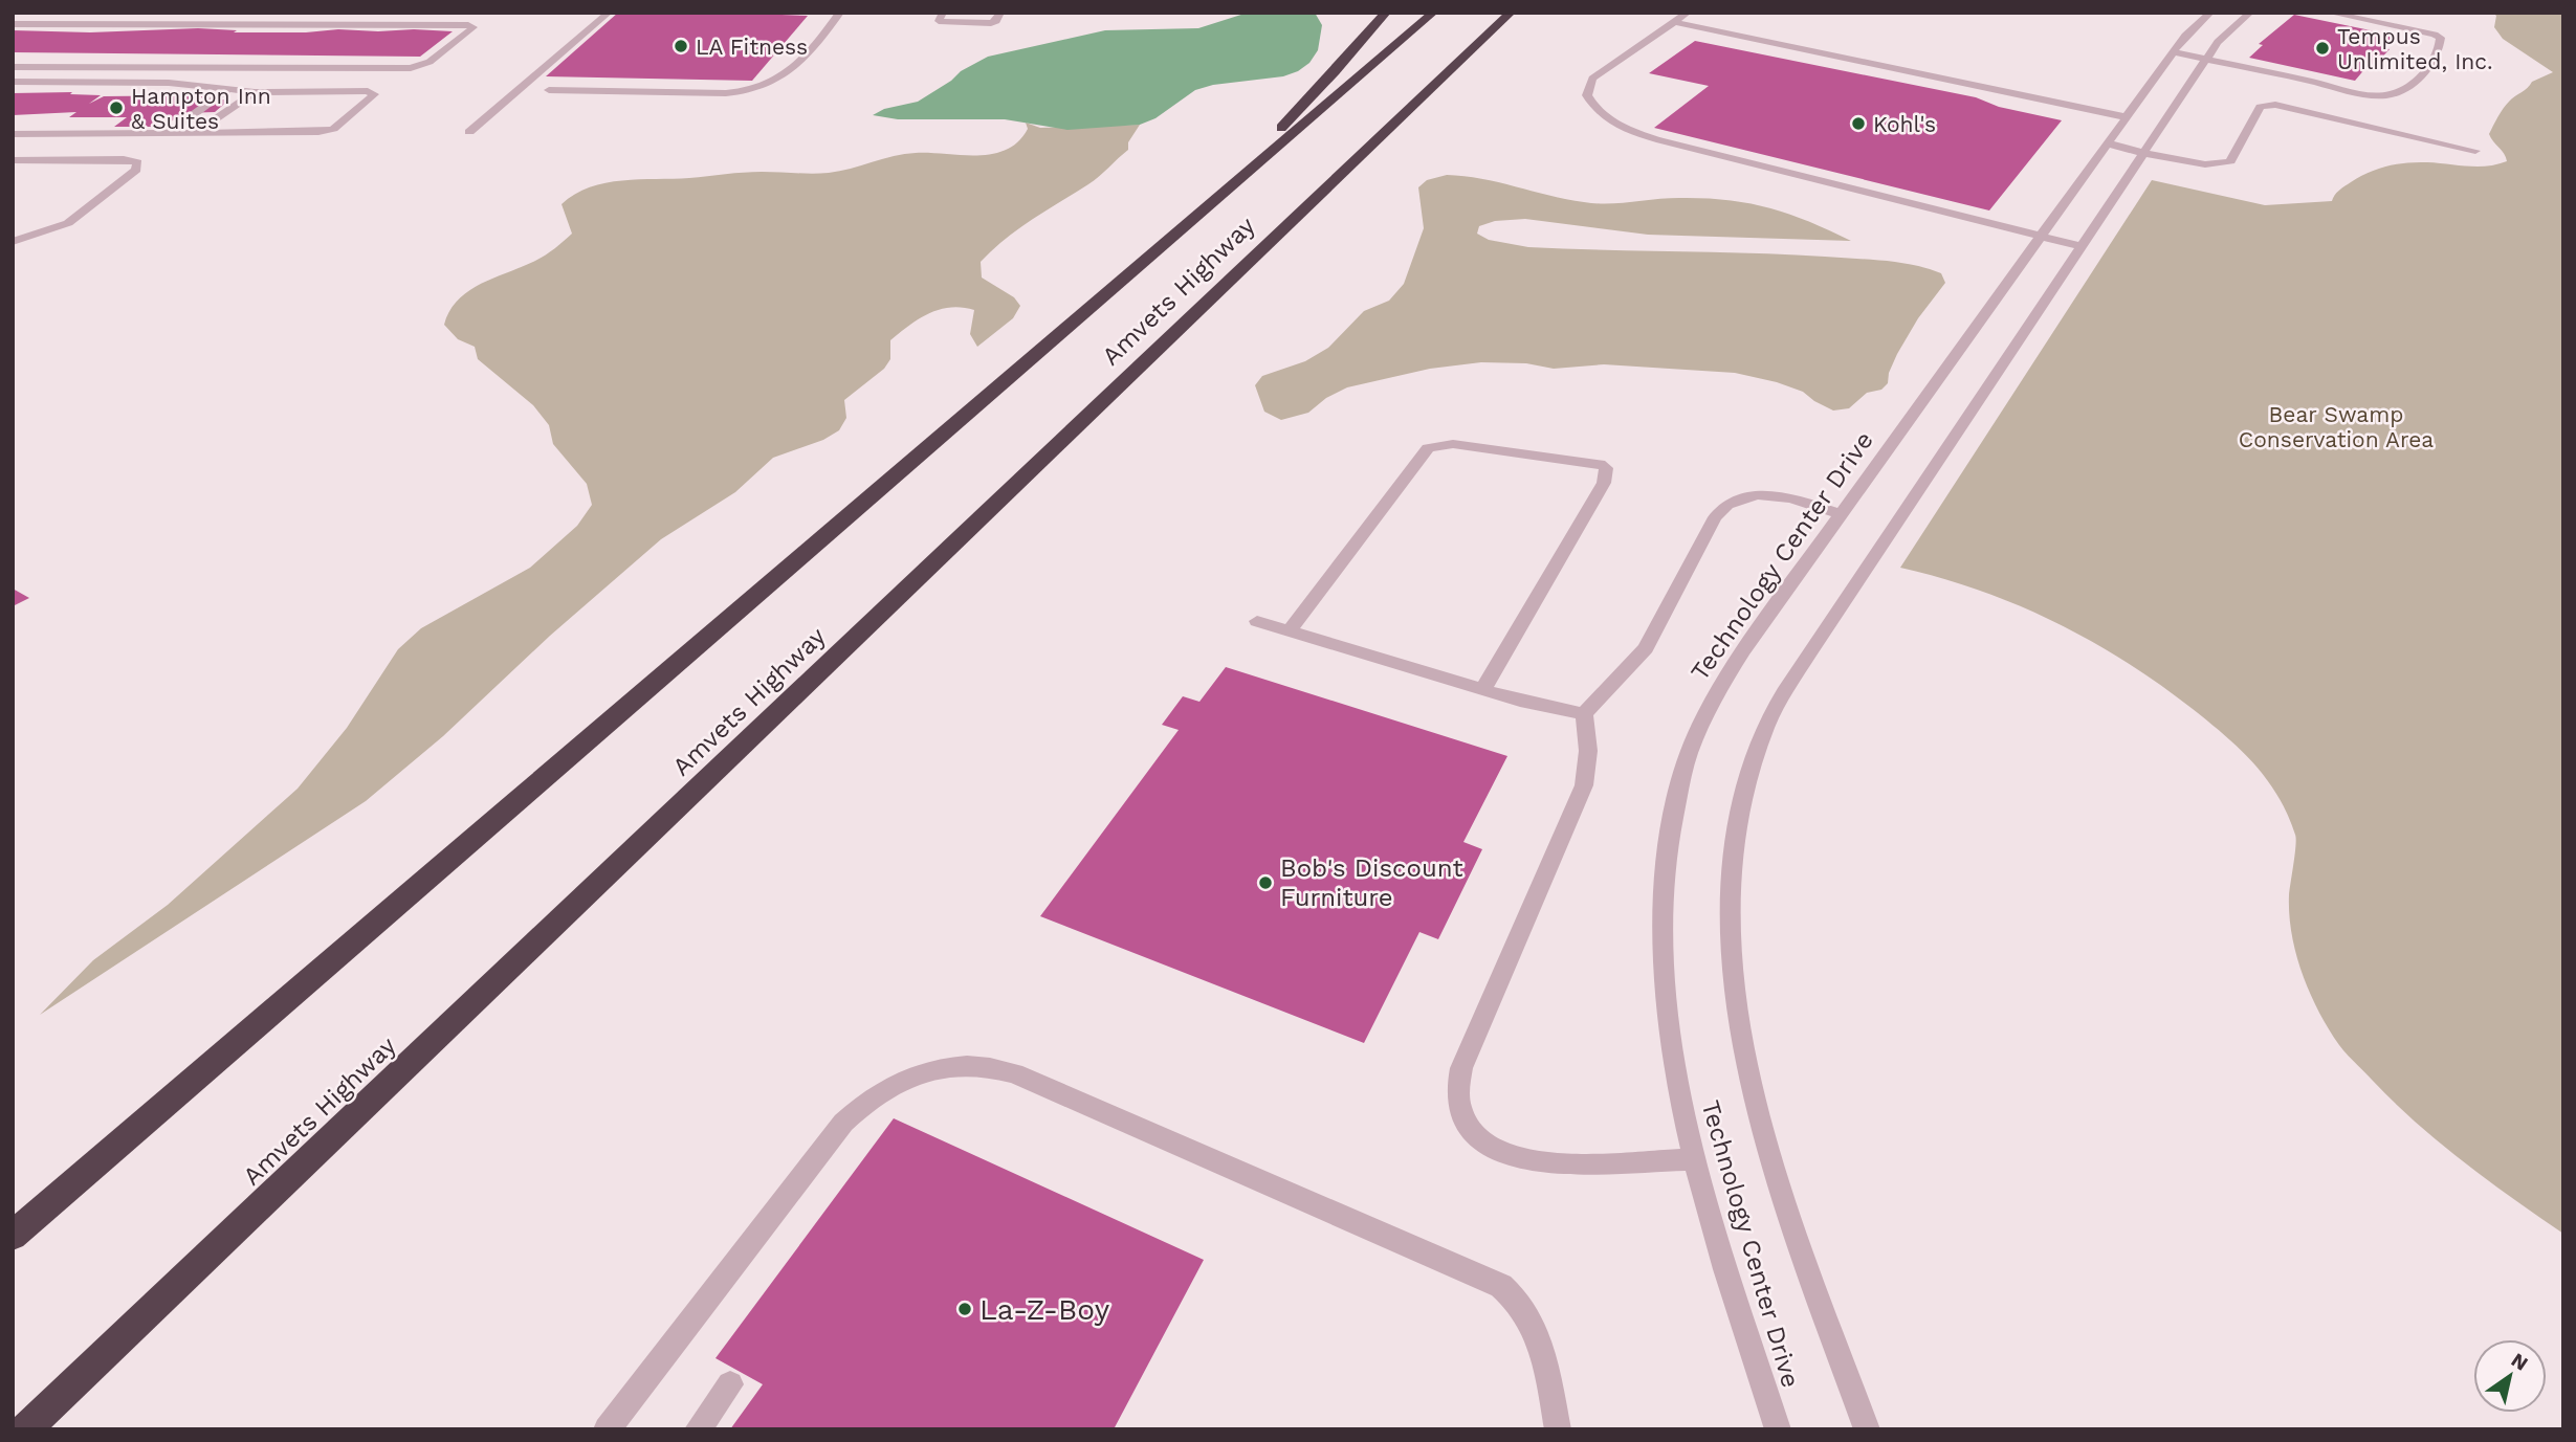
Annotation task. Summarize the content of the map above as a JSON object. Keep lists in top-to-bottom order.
{
  "streets": {
    "highway": ["Amvets Highway"],
    "street": ["Technology Center Drive"]
  },
  "parks": ["Bear Swamp Conservation Area"],
  "places": [
    "LA Fitness",
    "Tempus Unlimited, Inc.",
    "Hampton Inn & Suites",
    "Kohl's",
    "Bob's Discount Furniture",
    "La-Z-Boy"
  ],
  "north": "top right"
}
